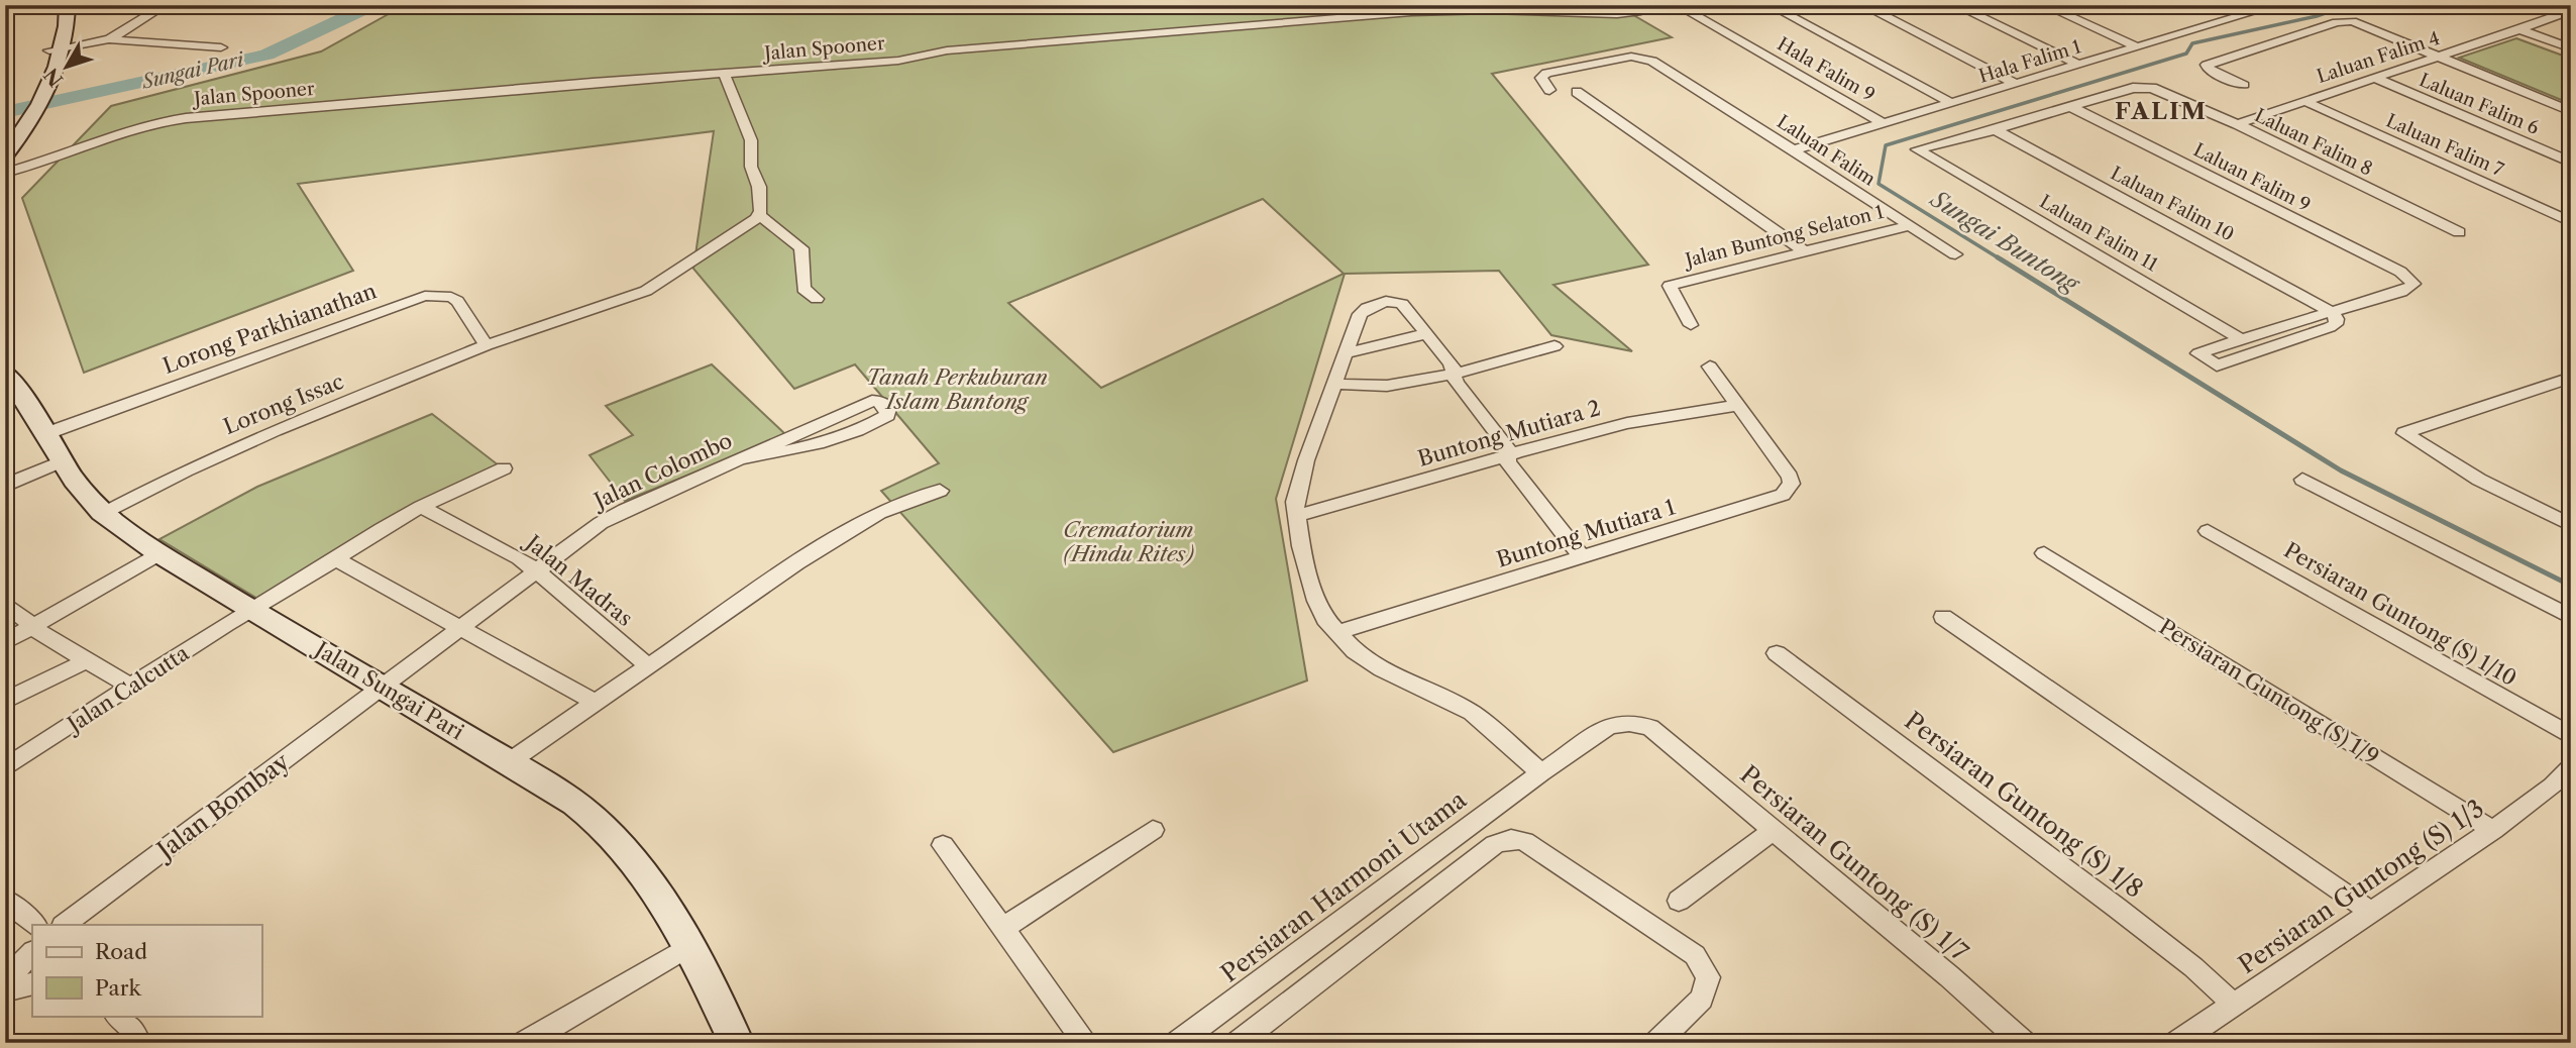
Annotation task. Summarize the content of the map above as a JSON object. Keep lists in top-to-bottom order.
{
  "streets": {
    "main road": ["Jalan Sungai Pari"],
    "street": [
      "Jalan Spooner",
      "Laluan Falim 4",
      "Hala Falim 1",
      "Hala Falim 9",
      "Laluan Falim 6",
      "Laluan Falim 8",
      "Laluan Falim 7",
      "Laluan Falim",
      "Laluan Falim 9",
      "Laluan Falim 10",
      "Laluan Falim 11",
      "Jalan Buntong Selaton 1",
      "Lorong Parkhianathan",
      "Lorong Issac",
      "Buntong Mutiara 2",
      "Jalan Colombo",
      "Buntong Mutiara 1",
      "Jalan Madras",
      "Persiaran Guntong (S) 1/10",
      "Jalan Calcutta",
      "Persiaran Guntong (S) 1/9",
      "Persiaran Guntong (S) 1/8",
      "Jalan Bombay",
      "Persiaran Guntong (S) 1/7",
      "Persiaran Harmoni Utama",
      "Persiaran Guntong (S) 1/3"
    ]
  },
  "crossings": [
    ["Laluan Falim 4", "Laluan Falim 6"],
    ["Laluan Falim 4", "Laluan Falim 8"],
    ["Laluan Falim 4", "Laluan Falim 7"],
    ["Hala Falim 1", "Hala Falim 9"],
    ["Hala Falim 1", "Laluan Falim"],
    ["Laluan Falim 8", "Laluan Falim 9"],
    ["Laluan Falim", "Jalan Buntong Selaton 1"],
    ["Laluan Falim 9", "Laluan Falim 10"],
    ["Laluan Falim 10", "Laluan Falim 11"],
    ["Lorong Parkhianathan", "Lorong Issac"],
    ["Lorong Parkhianathan", "Jalan Sungai Pari"],
    ["Lorong Issac", "Jalan Sungai Pari"],
    ["Buntong Mutiara 2", "Buntong Mutiara 1"],
    ["Jalan Colombo", "Jalan Madras"],
    ["Jalan Colombo", "Jalan Sungai Pari"],
    ["Jalan Colombo", "Jalan Bombay"],
    ["Jalan Madras", "Jalan Calcutta"],
    ["Jalan Calcutta", "Jalan Sungai Pari"],
    ["Jalan Sungai Pari", "Jalan Bombay"],
    ["Persiaran Guntong (S) 1/9", "Persiaran Guntong (S) 1/3"],
    ["Persiaran Guntong (S) 1/8", "Persiaran Guntong (S) 1/3"],
    ["Persiaran Guntong (S) 1/7", "Persiaran Harmoni Utama"]
  ],
  "districts": ["FALIM"],
  "water": ["Sungai Pari", "Sungai Buntong"],
  "parks": ["Tanah Perkuburan Islam Buntong", "Crematorium (Hindu Rites)"],
  "legend": ["Road", "Park"],
  "north": "bottom left"
}
